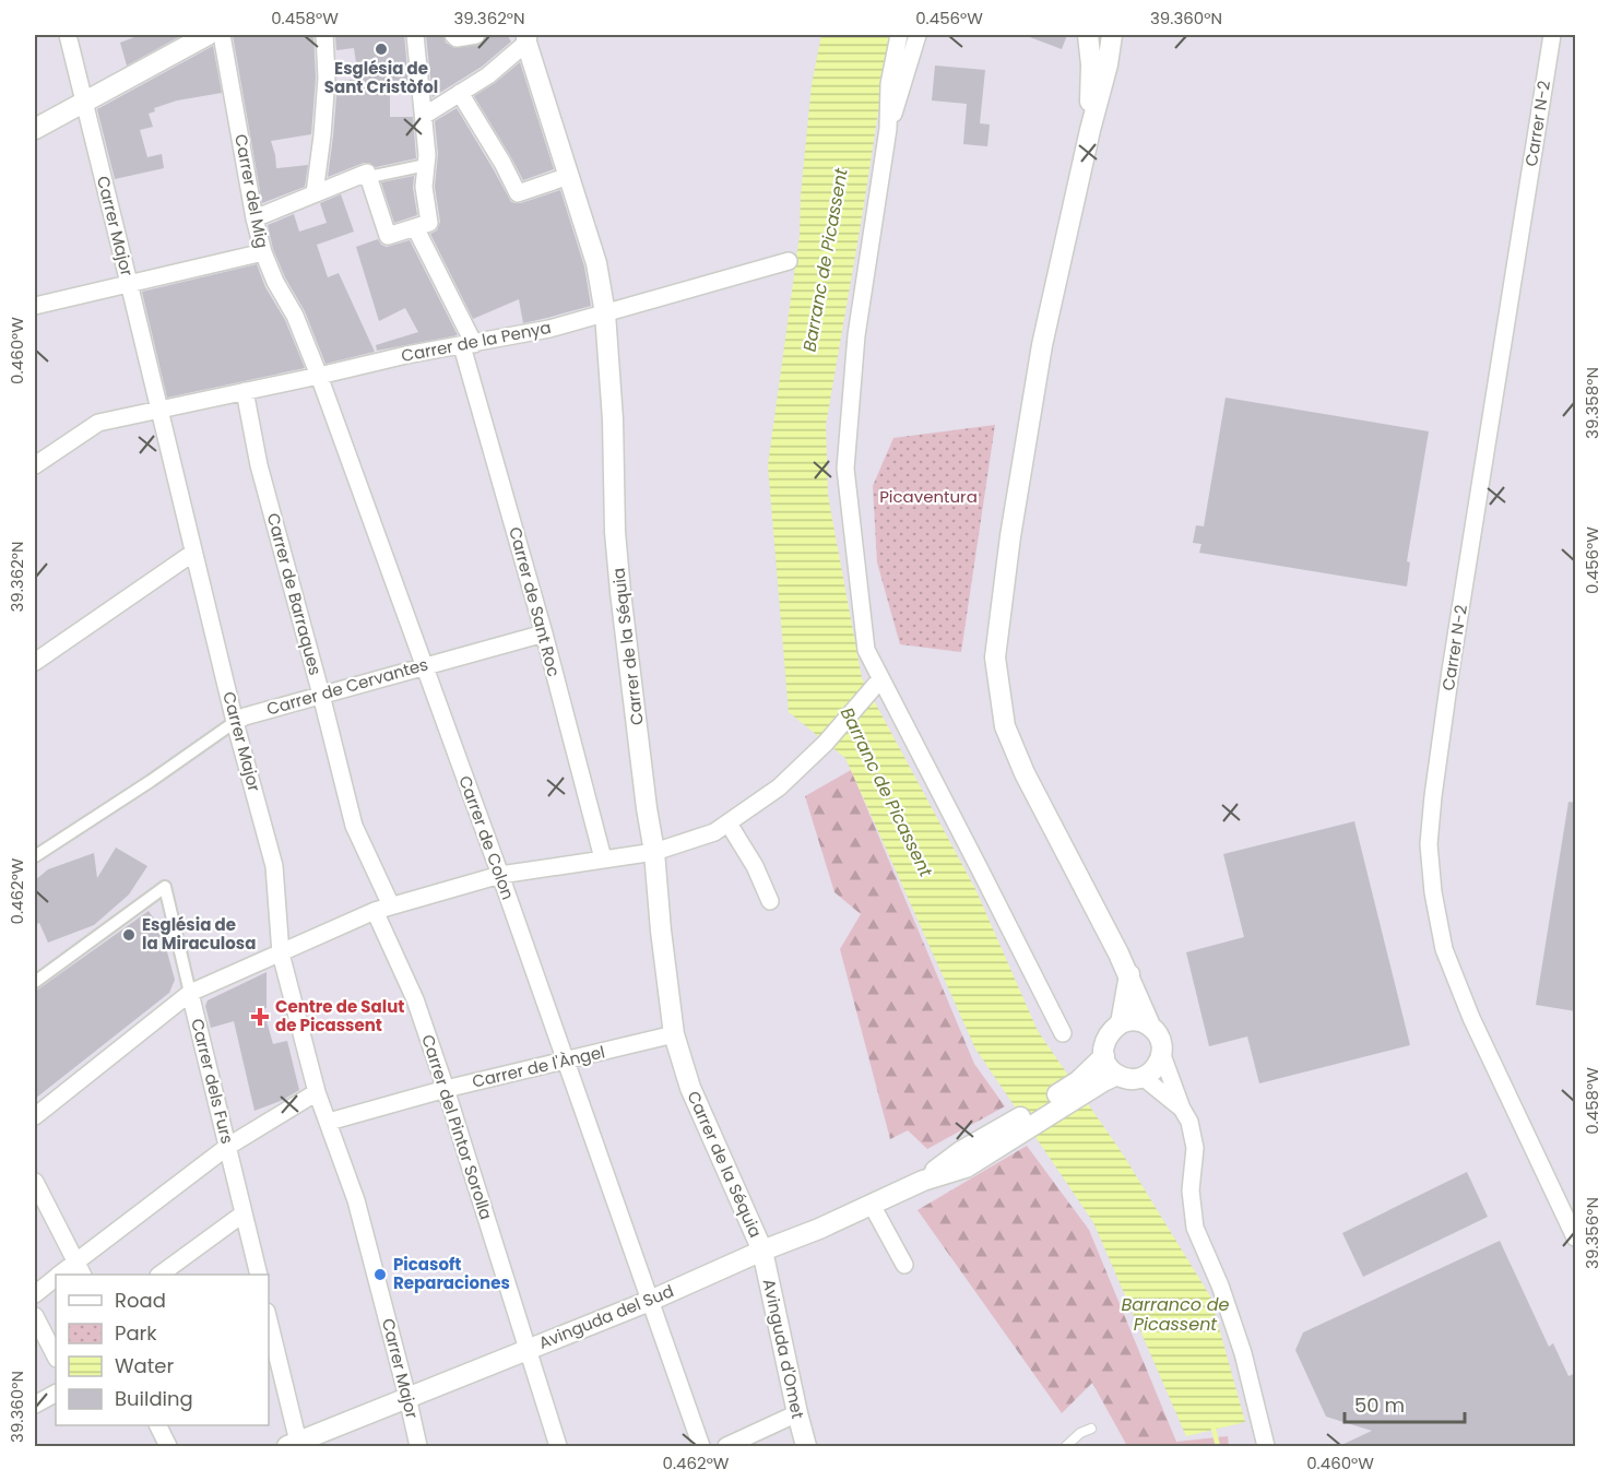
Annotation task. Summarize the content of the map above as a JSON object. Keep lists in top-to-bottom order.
{
  "streets": {
    "street": [
      "Carrer N-2",
      "Carrer del Mig",
      "Carrer Major",
      "Carrer de la Penya",
      "Carrer de Barraques",
      "Carrer de Sant Roc",
      "Carrer de la Séquia",
      "Carrer de Cervantes",
      "Carrer de Colon",
      "Carrer de l'Àngel",
      "Carrer dels Furs",
      "Carrer del Pintor Sorolla",
      "Avinguda del Sud",
      "Avinguda d'Omet"
    ]
  },
  "crossings": [
    ["Carrer del Mig", "Carrer de la Penya"],
    ["Carrer del Mig", "Carrer de Colon"],
    ["Carrer Major", "Carrer de la Penya"],
    ["Carrer Major", "Carrer de Cervantes"],
    ["Carrer Major", "Carrer de l'Àngel"],
    ["Carrer Major", "Avinguda del Sud"],
    ["Carrer de la Penya", "Carrer de Barraques"],
    ["Carrer de la Penya", "Carrer de Sant Roc"],
    ["Carrer de la Penya", "Carrer de la Séquia"],
    ["Carrer de la Penya", "Carrer de Colon"],
    ["Carrer de Barraques", "Carrer de Cervantes"],
    ["Carrer de Sant Roc", "Carrer de Cervantes"],
    ["Carrer de la Séquia", "Carrer de l'Àngel"],
    ["Carrer de la Séquia", "Avinguda del Sud"],
    ["Carrer de la Séquia", "Avinguda d'Omet"],
    ["Carrer de Cervantes", "Carrer de Colon"],
    ["Carrer de Colon", "Carrer de l'Àngel"],
    ["Carrer de Colon", "Avinguda del Sud"],
    ["Carrer de l'Àngel", "Carrer del Pintor Sorolla"],
    ["Carrer del Pintor Sorolla", "Avinguda del Sud"],
    ["Avinguda del Sud", "Avinguda d'Omet"]
  ],
  "water": ["Barranc de Picassent", "Barranco de Picassent"],
  "parks": ["Picaventura"],
  "places": {
    "other": ["Església de Sant Cristòfol", "Església de la Miraculosa", "Picasoft Reparaciones"],
    "health": ["Centre de Salut de Picassent"]
  },
  "legend": [
    "Road",
    "Park",
    "Water",
    "Building"
  ],
  "scale_bar": "50 m",
  "coordinates": [
    "0.458°W",
    "39.362°N",
    "0.456°W",
    "39.360°N",
    "0.460°W",
    "39.358°N",
    "0.462°W",
    "39.356°N"
  ]
}
